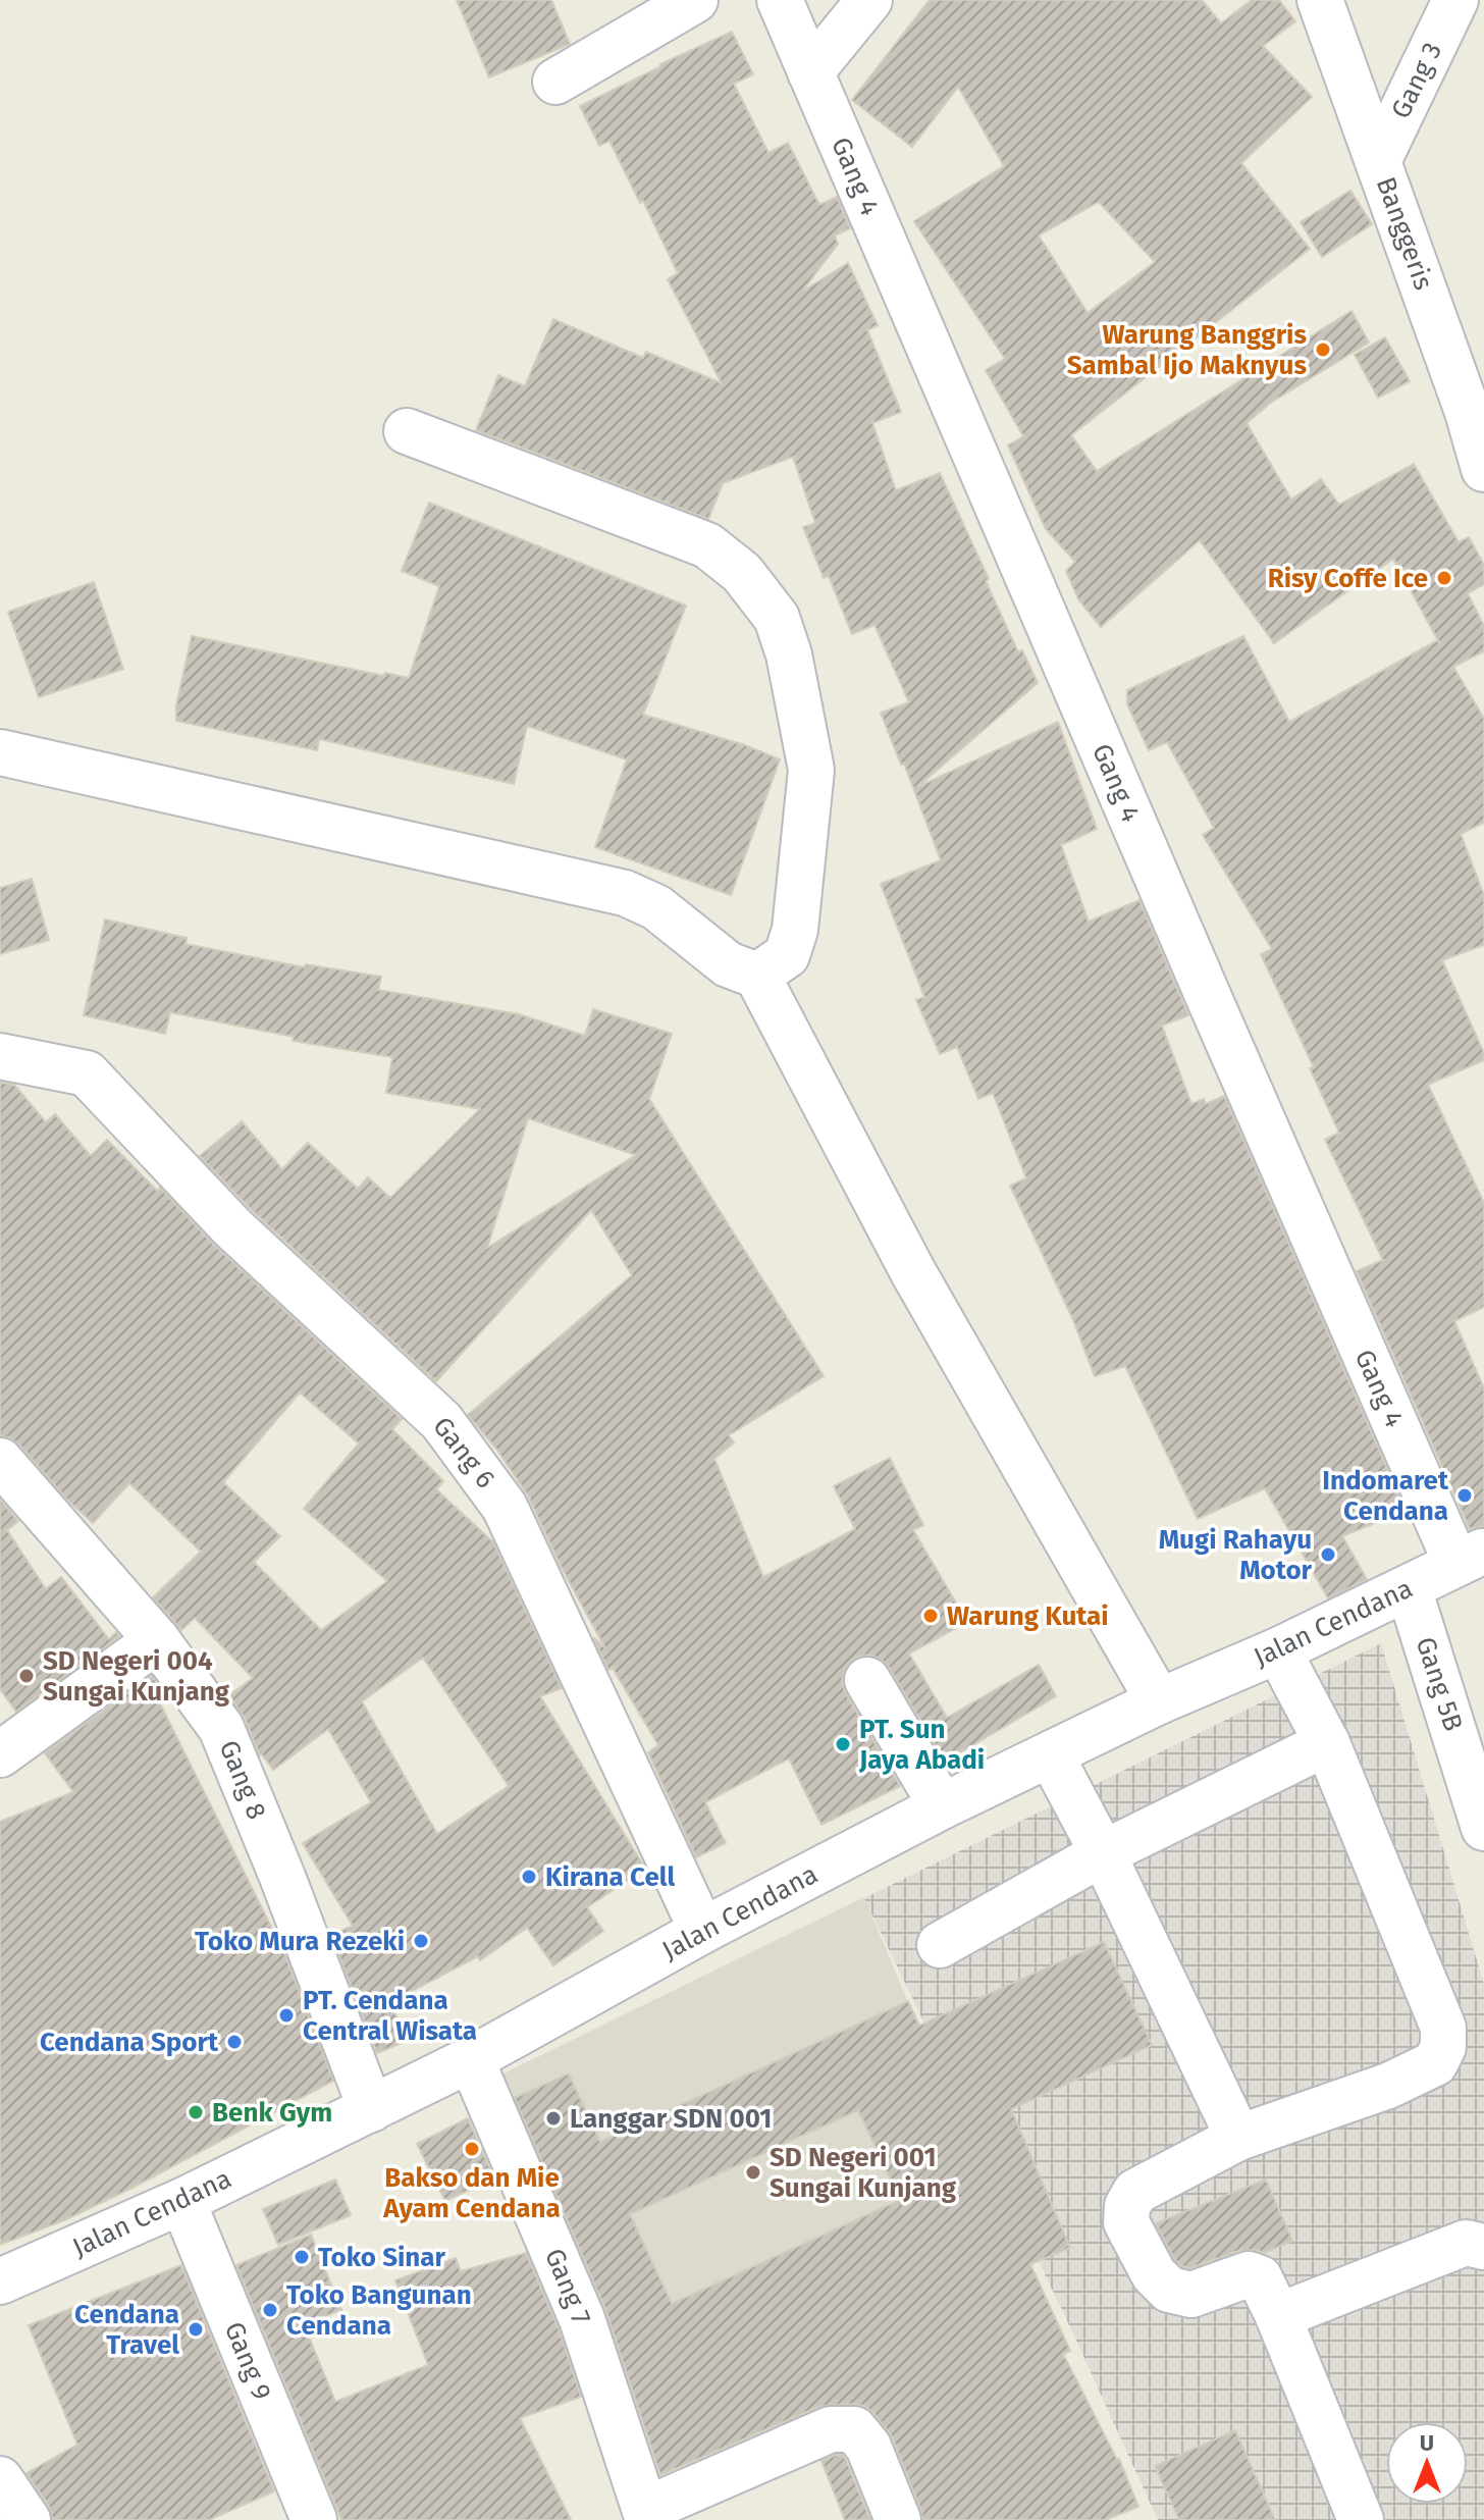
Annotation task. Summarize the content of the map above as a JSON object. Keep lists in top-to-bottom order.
{
  "streets": {
    "street": [
      "Gang 3",
      "Gang 4",
      "Banggeris",
      "Gang 6",
      "Jalan Cendana",
      "Gang 5B",
      "Gang 8",
      "Gang 7",
      "Gang 9"
    ]
  },
  "crossings": [
    ["Gang 3", "Banggeris"],
    ["Gang 4", "Jalan Cendana"],
    ["Gang 6", "Jalan Cendana"],
    ["Jalan Cendana", "Gang 5B"],
    ["Jalan Cendana", "Gang 8"],
    ["Jalan Cendana", "Gang 7"],
    ["Jalan Cendana", "Gang 9"]
  ],
  "places": [
    "Warung Banggris Sambal Ijo Maknyus",
    "Risy Coffe Ice",
    "Indomaret Cendana",
    "Mugi Rahayu Motor",
    "Warung Kutai",
    "SD Negeri 004 Sungai Kunjang",
    "PT. Sun Jaya Abadi",
    "Kirana Cell",
    "Toko Mura Rezeki",
    "PT. Cendana Central Wisata",
    "Cendana Sport",
    "Benk Gym",
    "Langgar SDN 001",
    "Bakso dan Mie Ayam Cendana",
    "SD Negeri 001 Sungai Kunjang",
    "Toko Sinar",
    "Toko Bangunan Cendana",
    "Cendana Travel"
  ],
  "north": "top"
}
